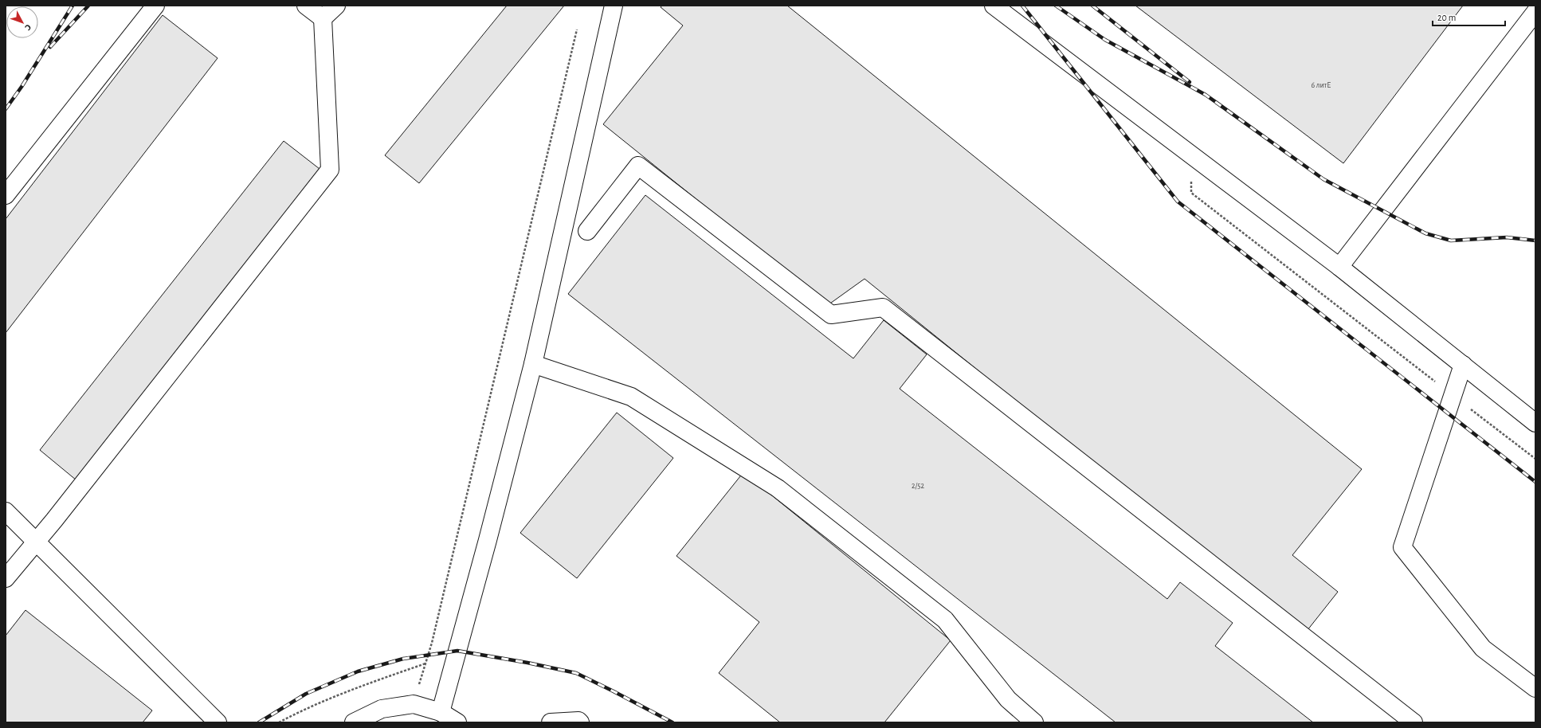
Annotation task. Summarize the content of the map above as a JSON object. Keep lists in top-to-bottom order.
{
  "house_numbers": ["6 литЕ", "2/52"],
  "scale_bar": "20 m",
  "north": "bottom right"
}
